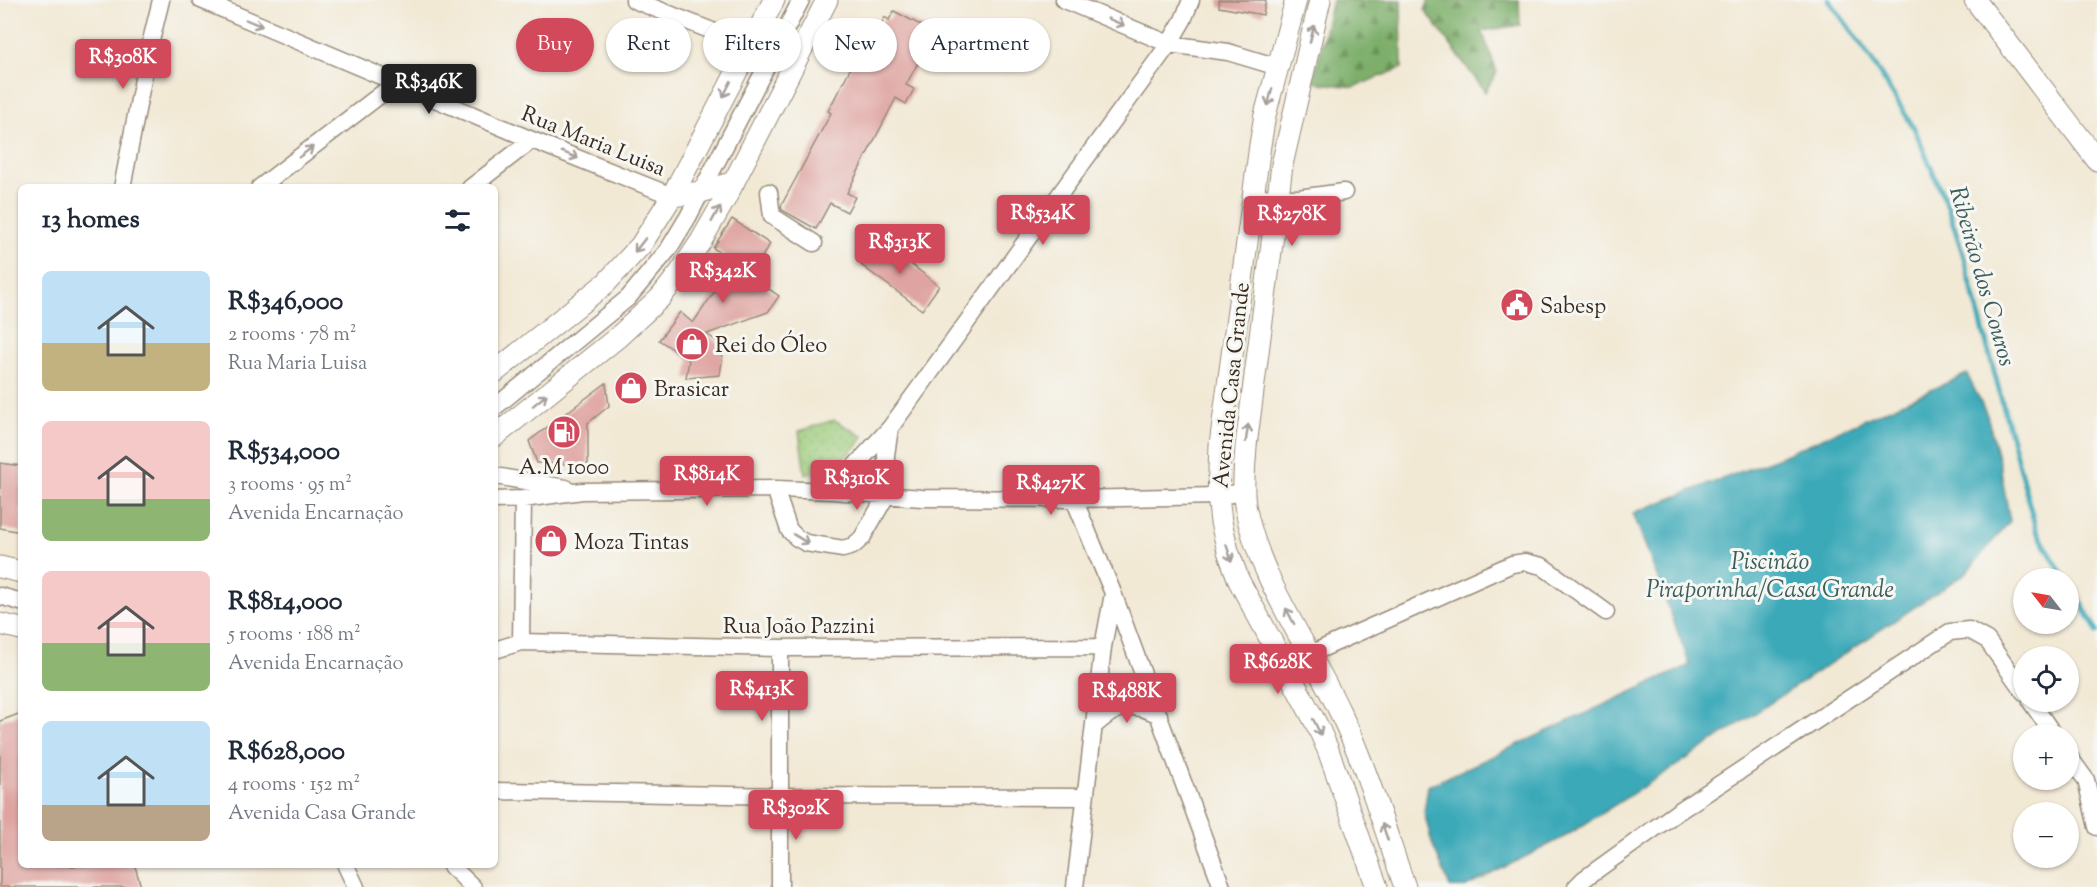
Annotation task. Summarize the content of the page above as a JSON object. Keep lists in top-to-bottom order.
{
  "streets": {
    "main road": ["Avenida Casa Grande"],
    "street": ["Rua Maria Luisa", "Rua João Pazzini"]
  },
  "one_way": ["Rua Maria Luisa"],
  "water": ["Ribeirão dos Couros", "Piscinão Piraporinha/Casa Grande"],
  "places": {
    "public building": ["Sabesp"],
    "shop": ["Rei do Óleo", "Brasicar", "Moza Tintas"],
    "fuel station": ["A.M 1000"]
  },
  "north": "top left",
  "page": {
    "chip": [
      "Buy",
      "Rent",
      "Filters",
      "New",
      "Apartment"
    ],
    "price": [
      "R$308K",
      "R$346K",
      "R$534K",
      "R$278K",
      "R$313K",
      "R$342K",
      "R$814K",
      "R$310K",
      "R$427K",
      "R$628K",
      "R$413K",
      "R$488K",
      "R$302K"
    ],
    "heading": "13 homes",
    "list": [
      {
        "name": "R$346,000",
        "note": "2 rooms · 78 m² · Rua Maria Luisa"
      },
      {
        "name": "R$534,000",
        "note": "3 rooms · 95 m² · Avenida Encarnação"
      },
      {
        "name": "R$814,000",
        "note": "5 rooms · 188 m² · Avenida Encarnação"
      },
      {
        "name": "R$628,000",
        "note": "4 rooms · 152 m² · Avenida Casa Grande"
      }
    ],
    "map_buttons": ["+", "−"]
  }
}
